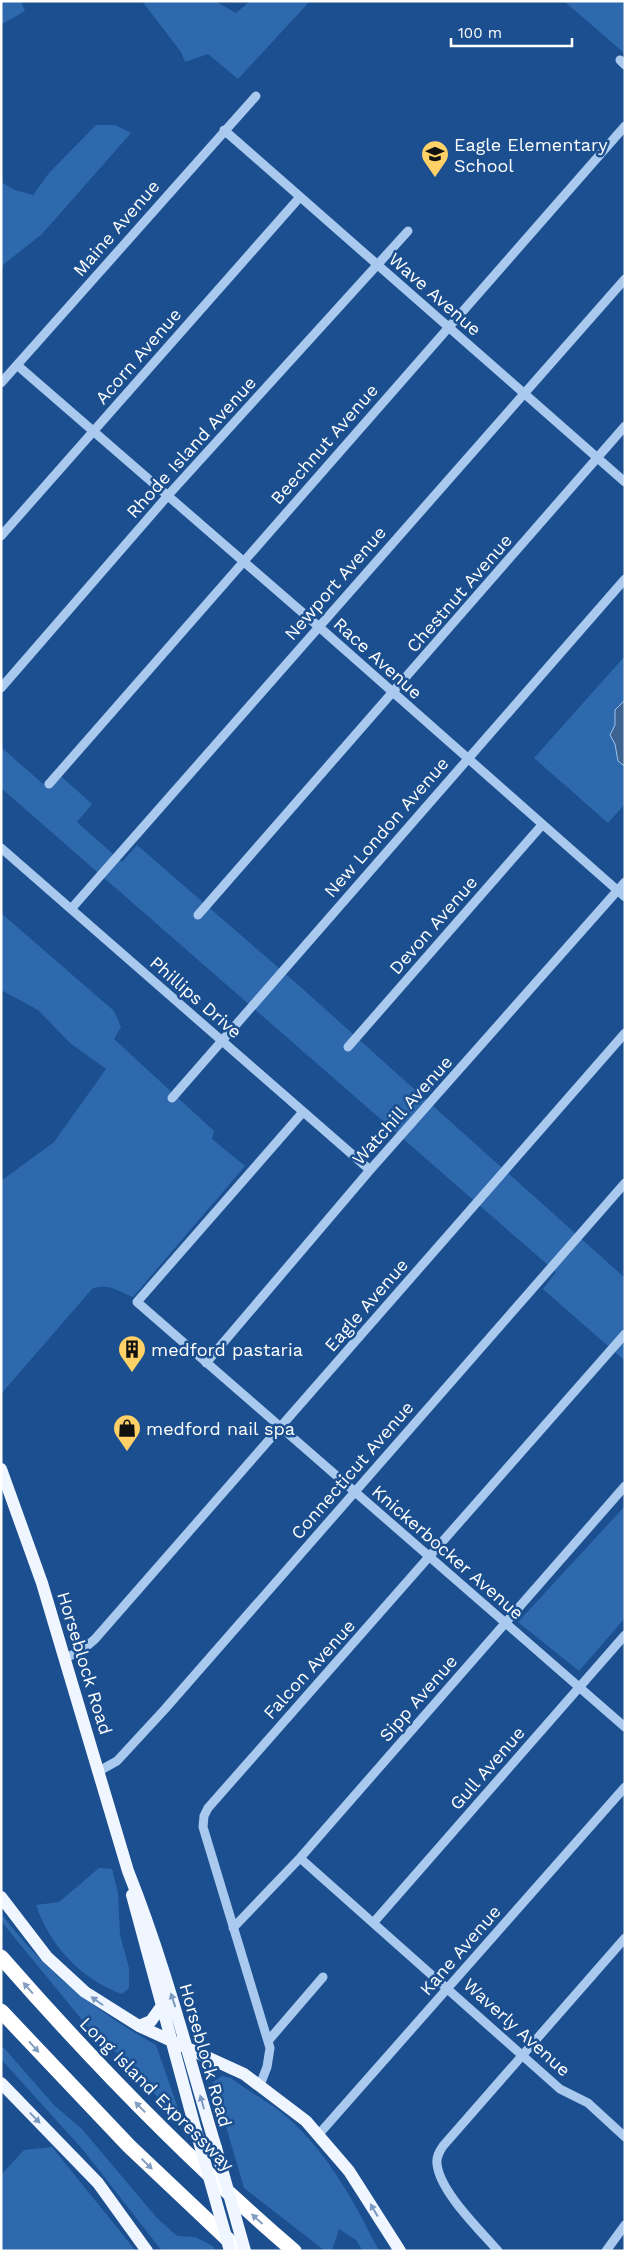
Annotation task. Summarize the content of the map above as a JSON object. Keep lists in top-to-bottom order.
{
  "streets": {
    "highway": ["Long Island Expressway"],
    "main road": ["Horseblock Road"],
    "street": [
      "Maine Avenue",
      "Wave Avenue",
      "Acorn Avenue",
      "Beechnut Avenue",
      "Rhode Island Avenue",
      "Newport Avenue",
      "Chestnut Avenue",
      "Race Avenue",
      "New London Avenue",
      "Devon Avenue",
      "Phillips Drive",
      "Watchill Avenue",
      "Eagle Avenue",
      "Connecticut Avenue",
      "Knickerbocker Avenue",
      "Falcon Avenue",
      "Sipp Avenue",
      "Gull Avenue",
      "Kane Avenue",
      "Waverly Avenue"
    ]
  },
  "crossings": [
    ["Maine Avenue", "Wave Avenue"],
    ["Maine Avenue", "Race Avenue"],
    ["Wave Avenue", "Acorn Avenue"],
    ["Wave Avenue", "Beechnut Avenue"],
    ["Wave Avenue", "Rhode Island Avenue"],
    ["Wave Avenue", "Newport Avenue"],
    ["Wave Avenue", "Chestnut Avenue"],
    ["Acorn Avenue", "Race Avenue"],
    ["Beechnut Avenue", "Race Avenue"],
    ["Rhode Island Avenue", "Race Avenue"],
    ["Newport Avenue", "Race Avenue"],
    ["Newport Avenue", "Phillips Drive"],
    ["Chestnut Avenue", "Race Avenue"],
    ["Race Avenue", "New London Avenue"],
    ["Race Avenue", "Devon Avenue"],
    ["Race Avenue", "Watchill Avenue"],
    ["New London Avenue", "Phillips Drive"],
    ["Phillips Drive", "Watchill Avenue"],
    ["Phillips Drive", "Knickerbocker Avenue"],
    ["Watchill Avenue", "Knickerbocker Avenue"],
    ["Eagle Avenue", "Knickerbocker Avenue"],
    ["Eagle Avenue", "Horseblock Road"],
    ["Connecticut Avenue", "Knickerbocker Avenue"],
    ["Connecticut Avenue", "Horseblock Road"],
    ["Knickerbocker Avenue", "Falcon Avenue"],
    ["Knickerbocker Avenue", "Sipp Avenue"],
    ["Knickerbocker Avenue", "Gull Avenue"],
    ["Falcon Avenue", "Sipp Avenue"],
    ["Sipp Avenue", "Waverly Avenue"],
    ["Gull Avenue", "Waverly Avenue"],
    ["Kane Avenue", "Waverly Avenue"]
  ],
  "places": {
    "school or university": ["Eagle Elementary School"],
    "building": ["medford pastaria"],
    "shop": ["medford nail spa"]
  },
  "scale_bar": "100 m"
}
